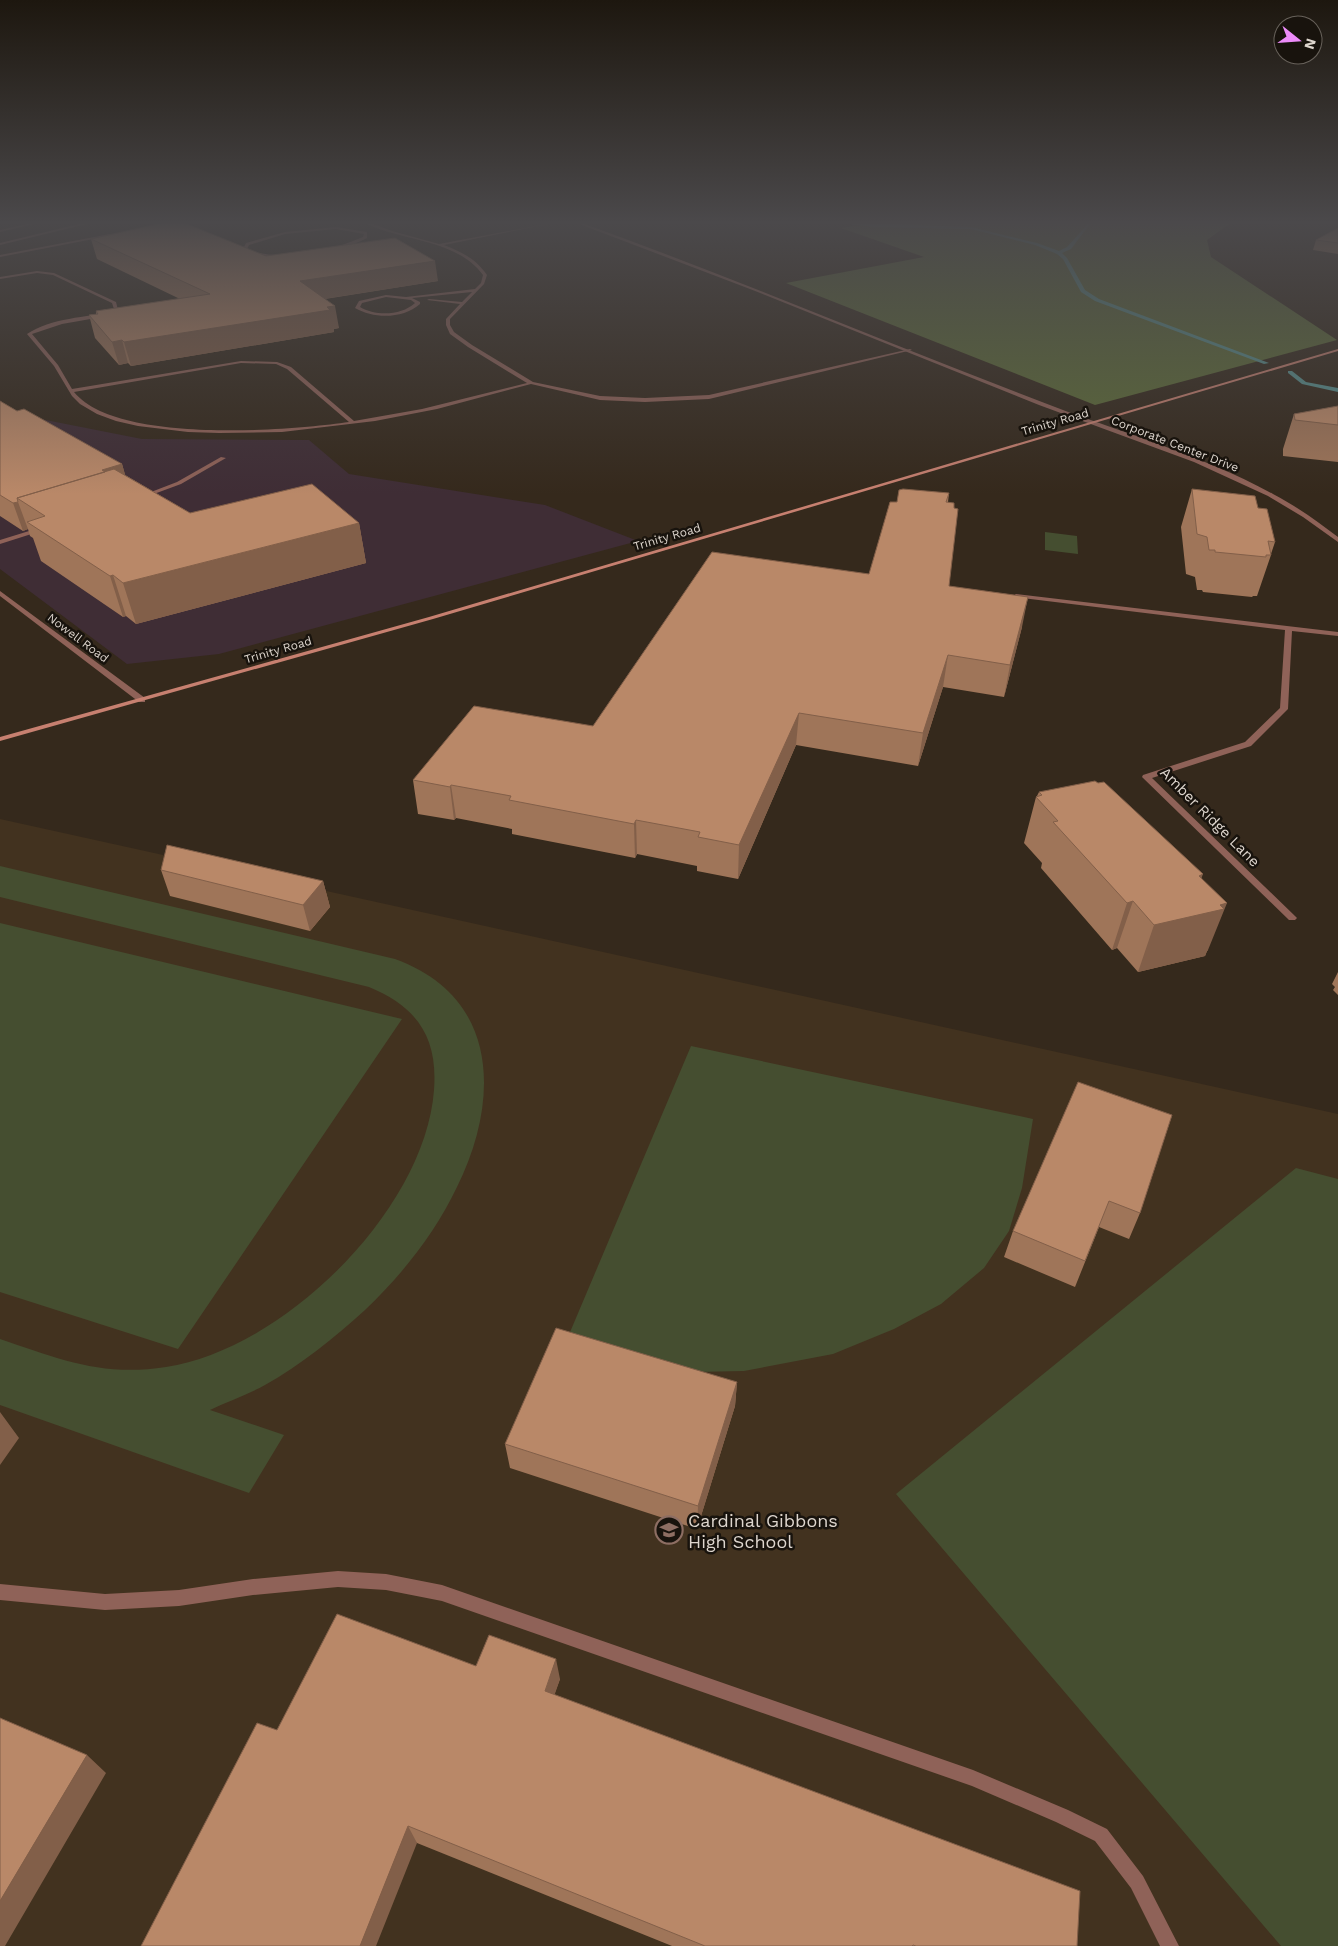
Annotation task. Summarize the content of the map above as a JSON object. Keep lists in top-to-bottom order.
{
  "streets": {
    "main road": ["Trinity Road"],
    "street": ["Corporate Center Drive", "Nowell Road", "Amber Ridge Lane"]
  },
  "crossings": [
    ["Trinity Road", "Corporate Center Drive"],
    ["Trinity Road", "Nowell Road"]
  ],
  "places": {
    "school or university": ["Cardinal Gibbons High School"]
  },
  "north": "right"
}
